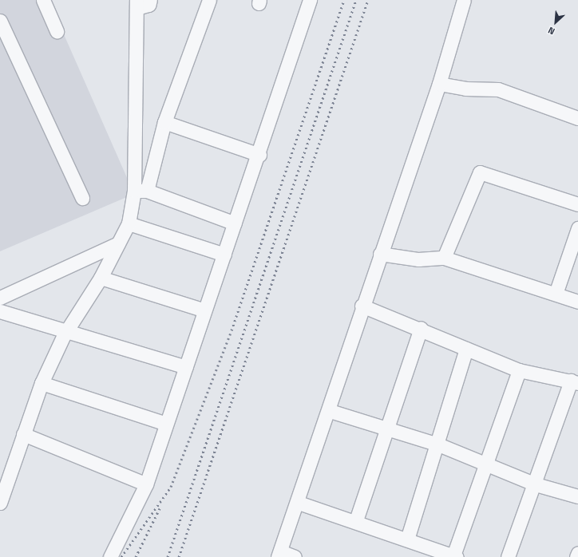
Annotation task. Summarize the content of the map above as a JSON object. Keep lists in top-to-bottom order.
{
  "north": "bottom left"
}
